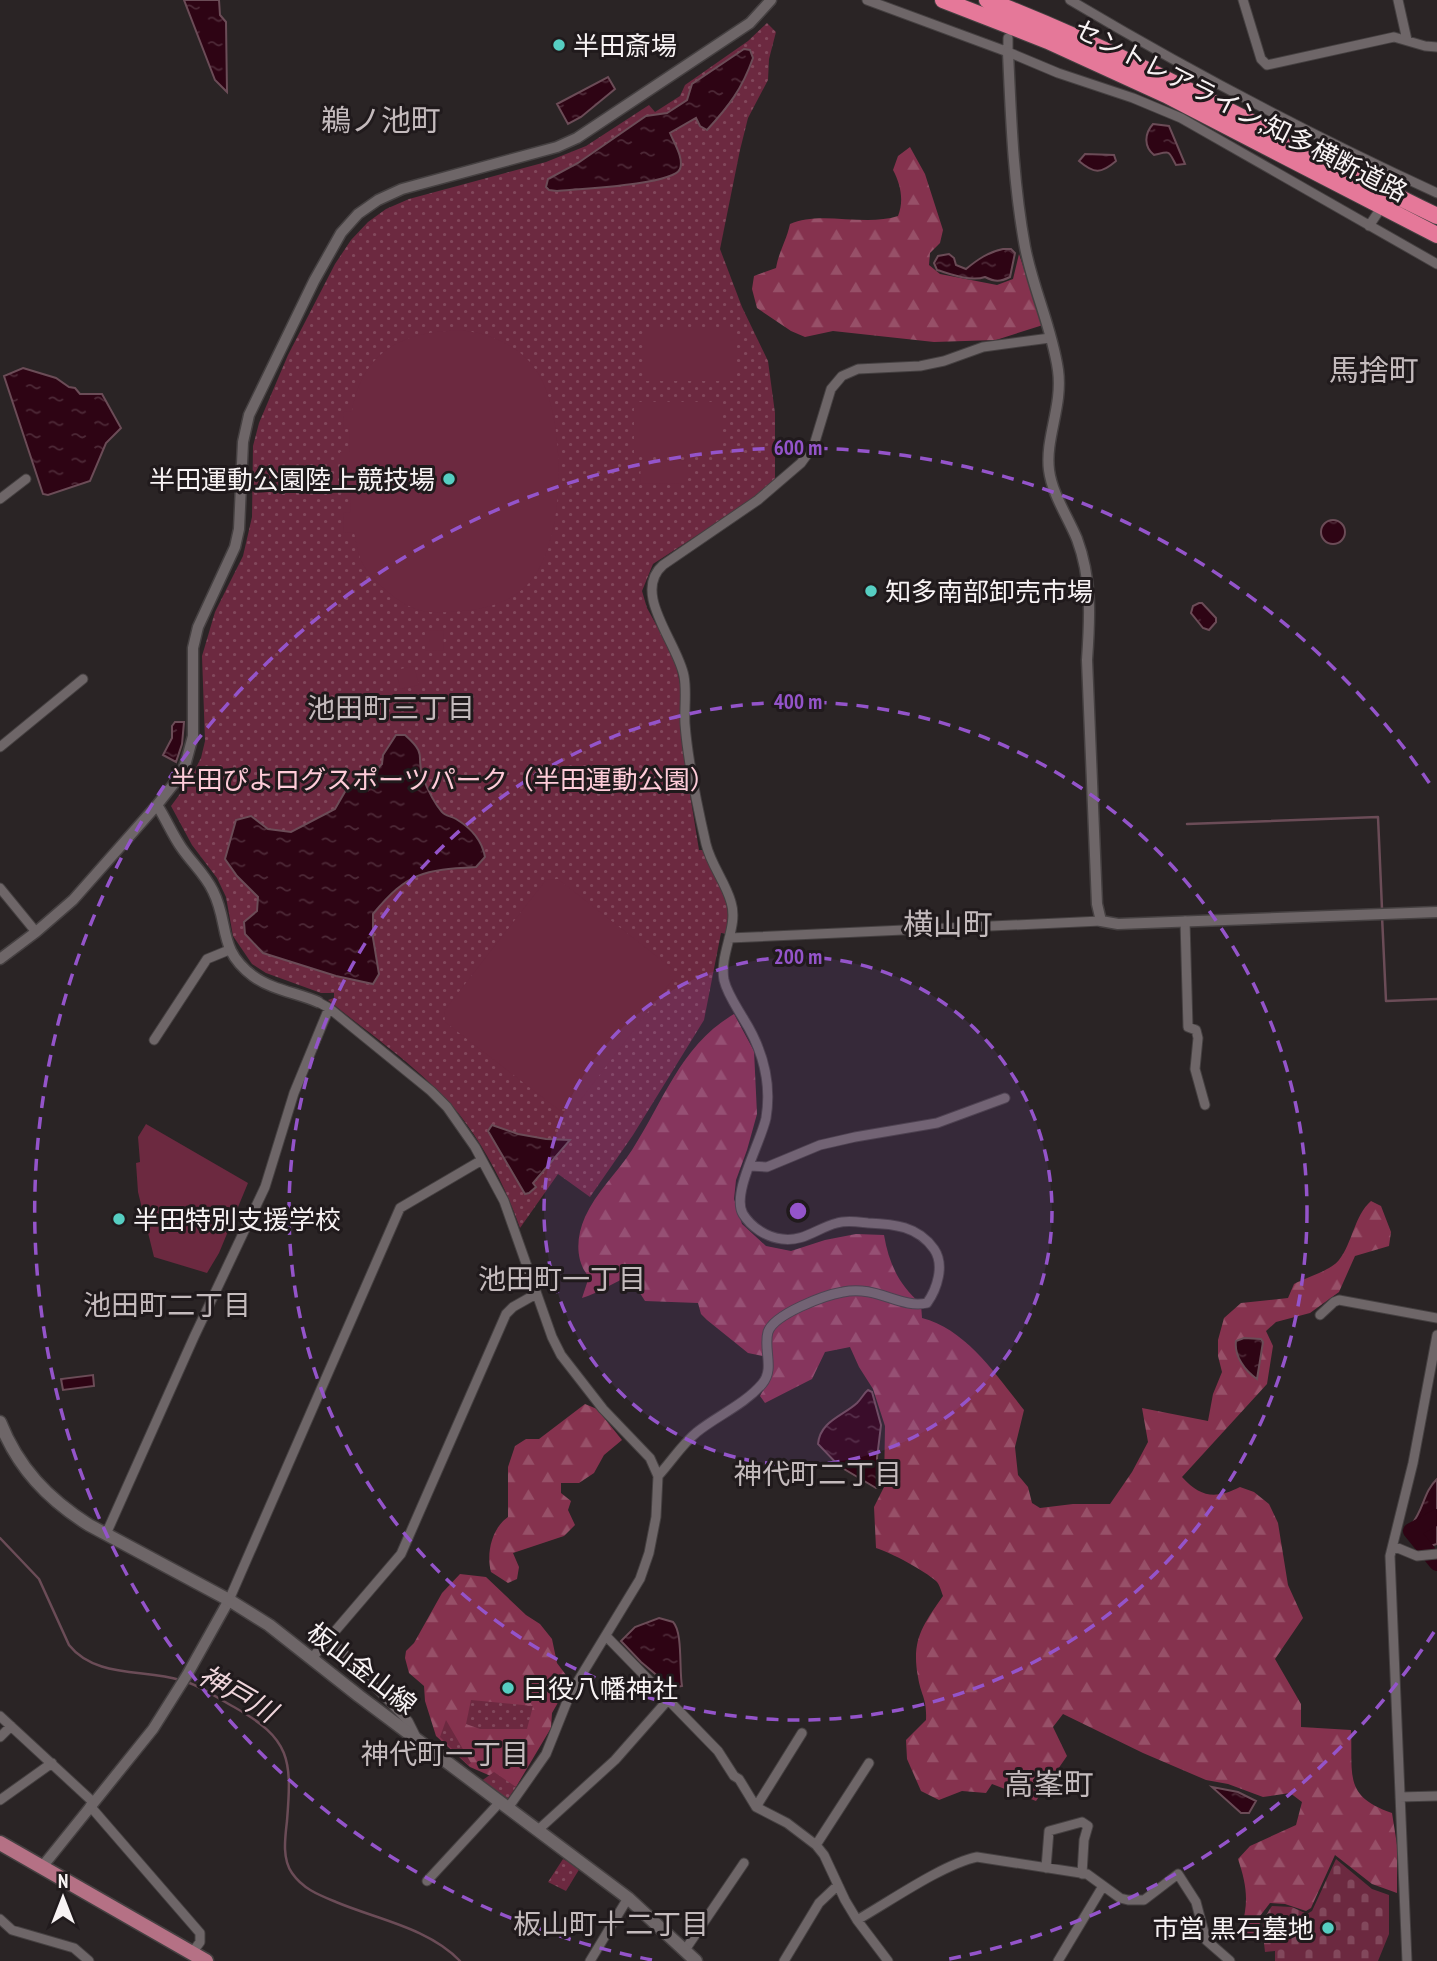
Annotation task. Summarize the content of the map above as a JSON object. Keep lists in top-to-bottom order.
{
  "streets": {
    "highway": ["セントレアライン;知多横断道路"],
    "main road": ["板山金山線"]
  },
  "districts": [
    "鵜ノ池町",
    "馬捨町",
    "池田町三丁目",
    "横山町",
    "池田町一丁目",
    "池田町二丁目",
    "神代町二丁目",
    "神代町一丁目",
    "高峯町",
    "板山町十二丁目"
  ],
  "water": ["神戸川"],
  "parks": ["半田ぴよログスポーツパーク（半田運動公園）"],
  "places": [
    "半田斎場",
    "半田運動公園陸上競技場",
    "知多南部卸売市場",
    "半田特別支援学校",
    "日役八幡神社",
    "市営 黒石墓地"
  ],
  "north": "top",
  "rings": ["600 m", "400 m", "200 m"]
}
